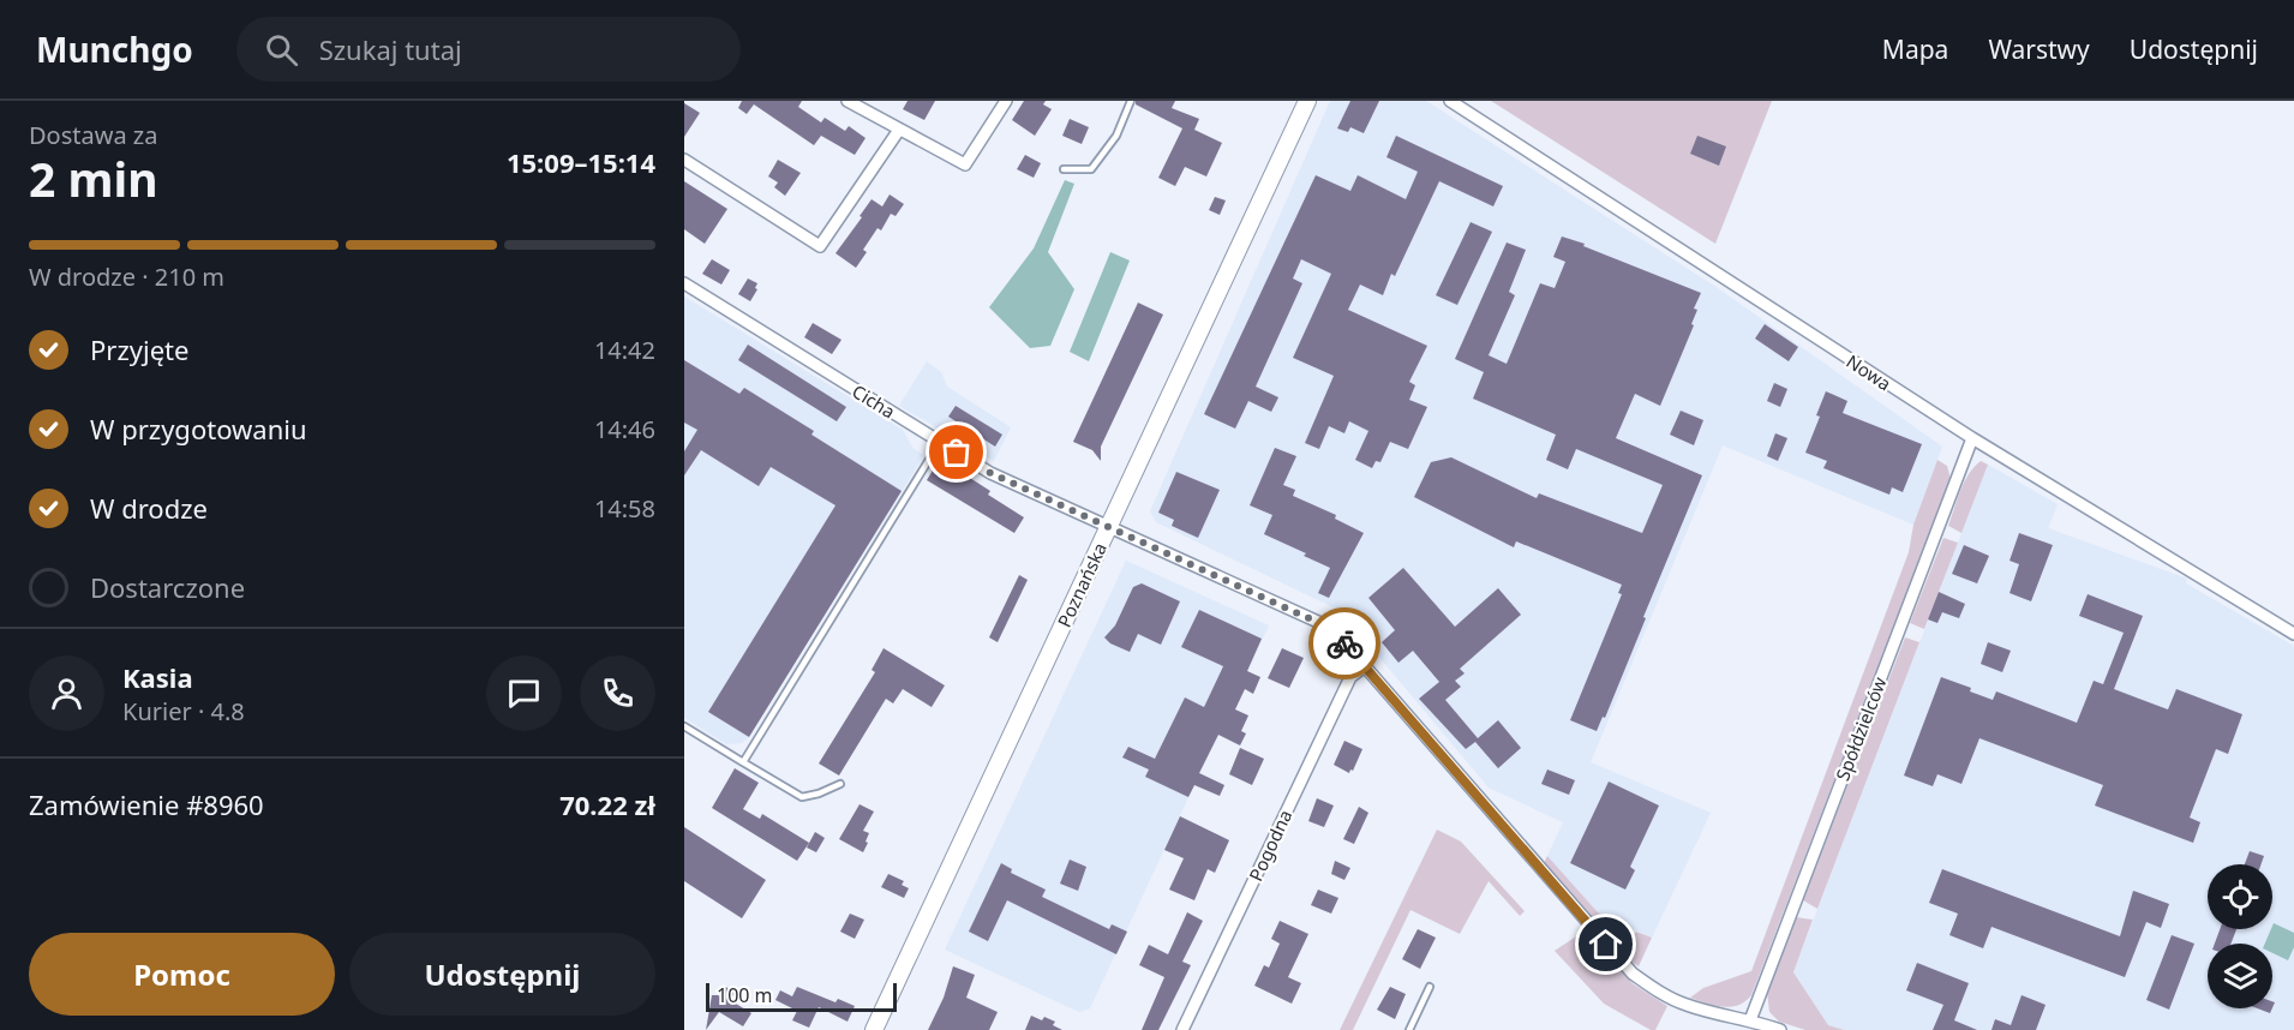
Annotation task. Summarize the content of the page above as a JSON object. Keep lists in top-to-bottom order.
{
  "streets": {
    "main road": ["Poznańska"],
    "street": [
      "Nowa",
      "Cicha",
      "Spółdzielców",
      "Pogodna"
    ]
  },
  "crossings": [
    ["Nowa", "Spółdzielców"],
    ["Cicha", "Poznańska"],
    ["Cicha", "Spółdzielców"],
    ["Cicha", "Pogodna"]
  ],
  "scale_bar": "100 m",
  "page": {
    "header": "Munchgo",
    "search": "Szukaj tutaj",
    "nav": ["Mapa", "Warstwy", "Udostępnij"],
    "heading": ["2 min", "Dostawa za", "15:09–15:14"],
    "panel": [
      "Kasia",
      "Kurier · 4.8",
      "Zamówienie #8960",
      "70.22 zł"
    ],
    "bar": "W drodze · 210 m",
    "list": [
      ["Przyjęte", "14:42"],
      ["W przygotowaniu", "14:46"],
      ["W drodze", "14:58"],
      "Dostarczone"
    ],
    "buttons": ["Pomoc", "Udostępnij"],
    "scale": "100 m"
  }
}
